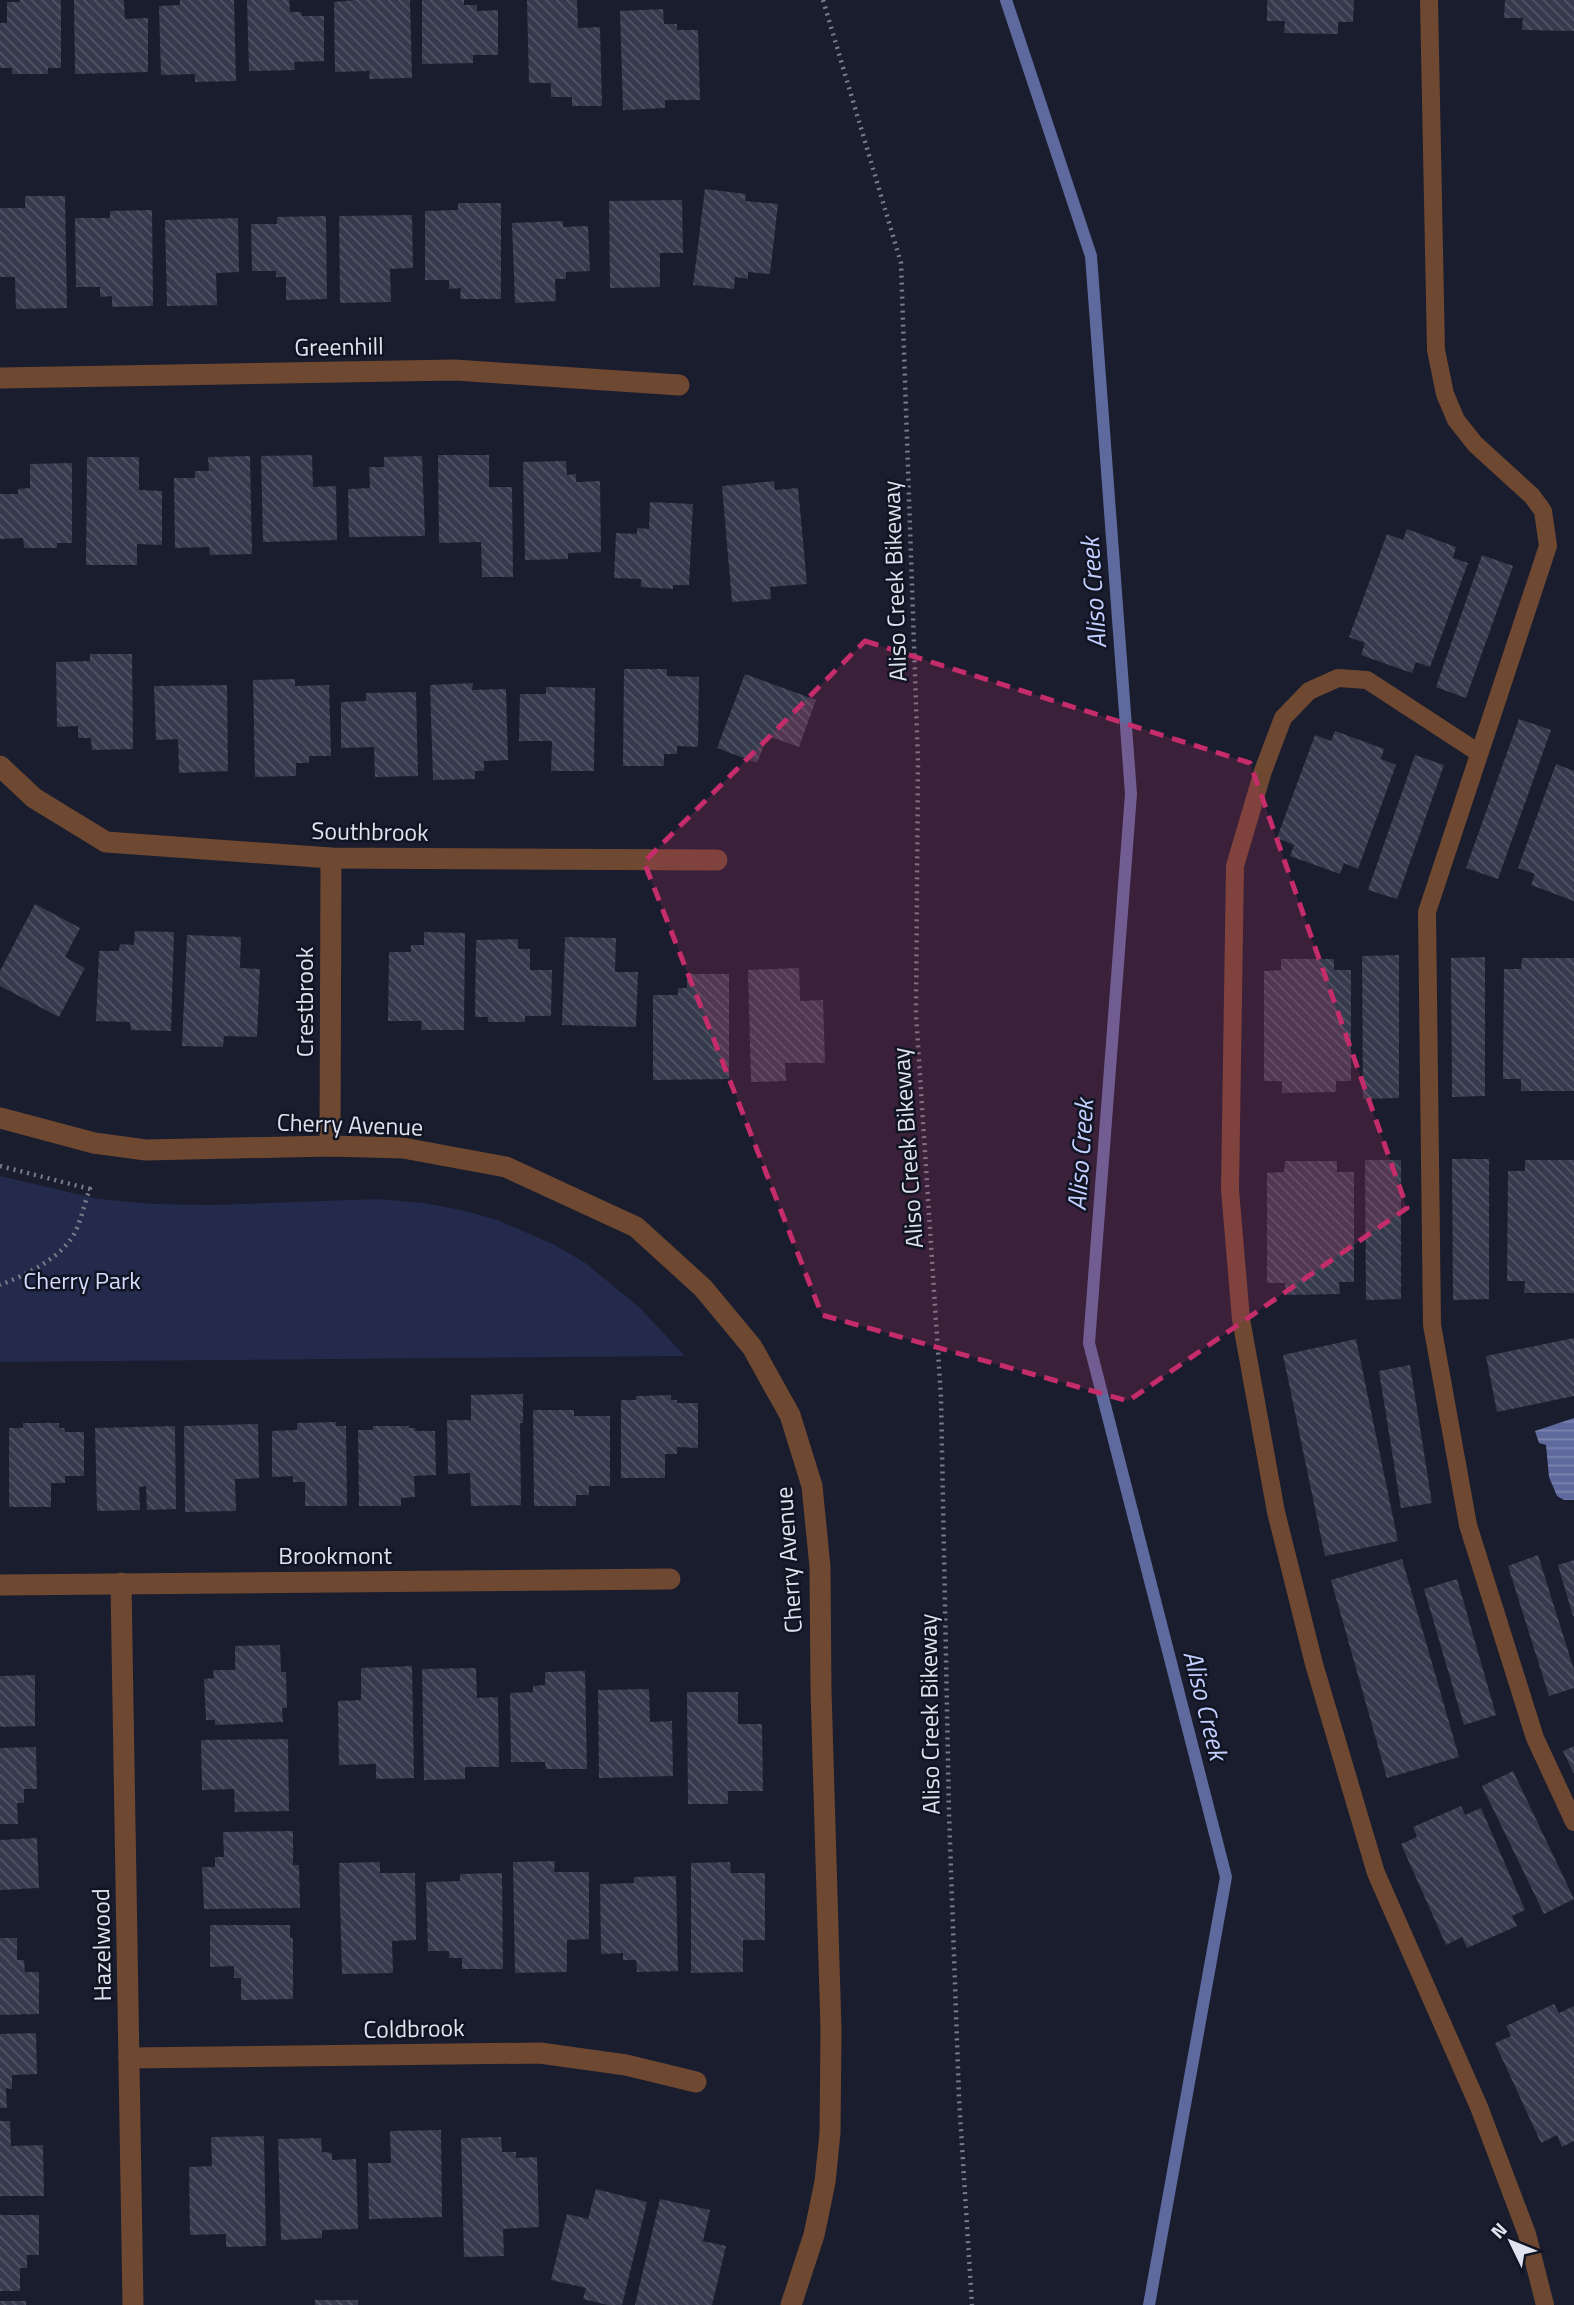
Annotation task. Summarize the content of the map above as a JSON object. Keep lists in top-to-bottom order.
{
  "streets": {
    "street": [
      "Greenhill",
      "Southbrook",
      "Crestbrook",
      "Cherry Avenue",
      "Brookmont",
      "Hazelwood",
      "Coldbrook"
    ],
    "path": ["Aliso Creek Bikeway"]
  },
  "crossings": [
    ["Southbrook", "Crestbrook"],
    ["Crestbrook", "Cherry Avenue"],
    ["Brookmont", "Hazelwood"],
    ["Hazelwood", "Coldbrook"]
  ],
  "water": ["Aliso Creek"],
  "parks": ["Cherry Park"],
  "north": "top left"
}
